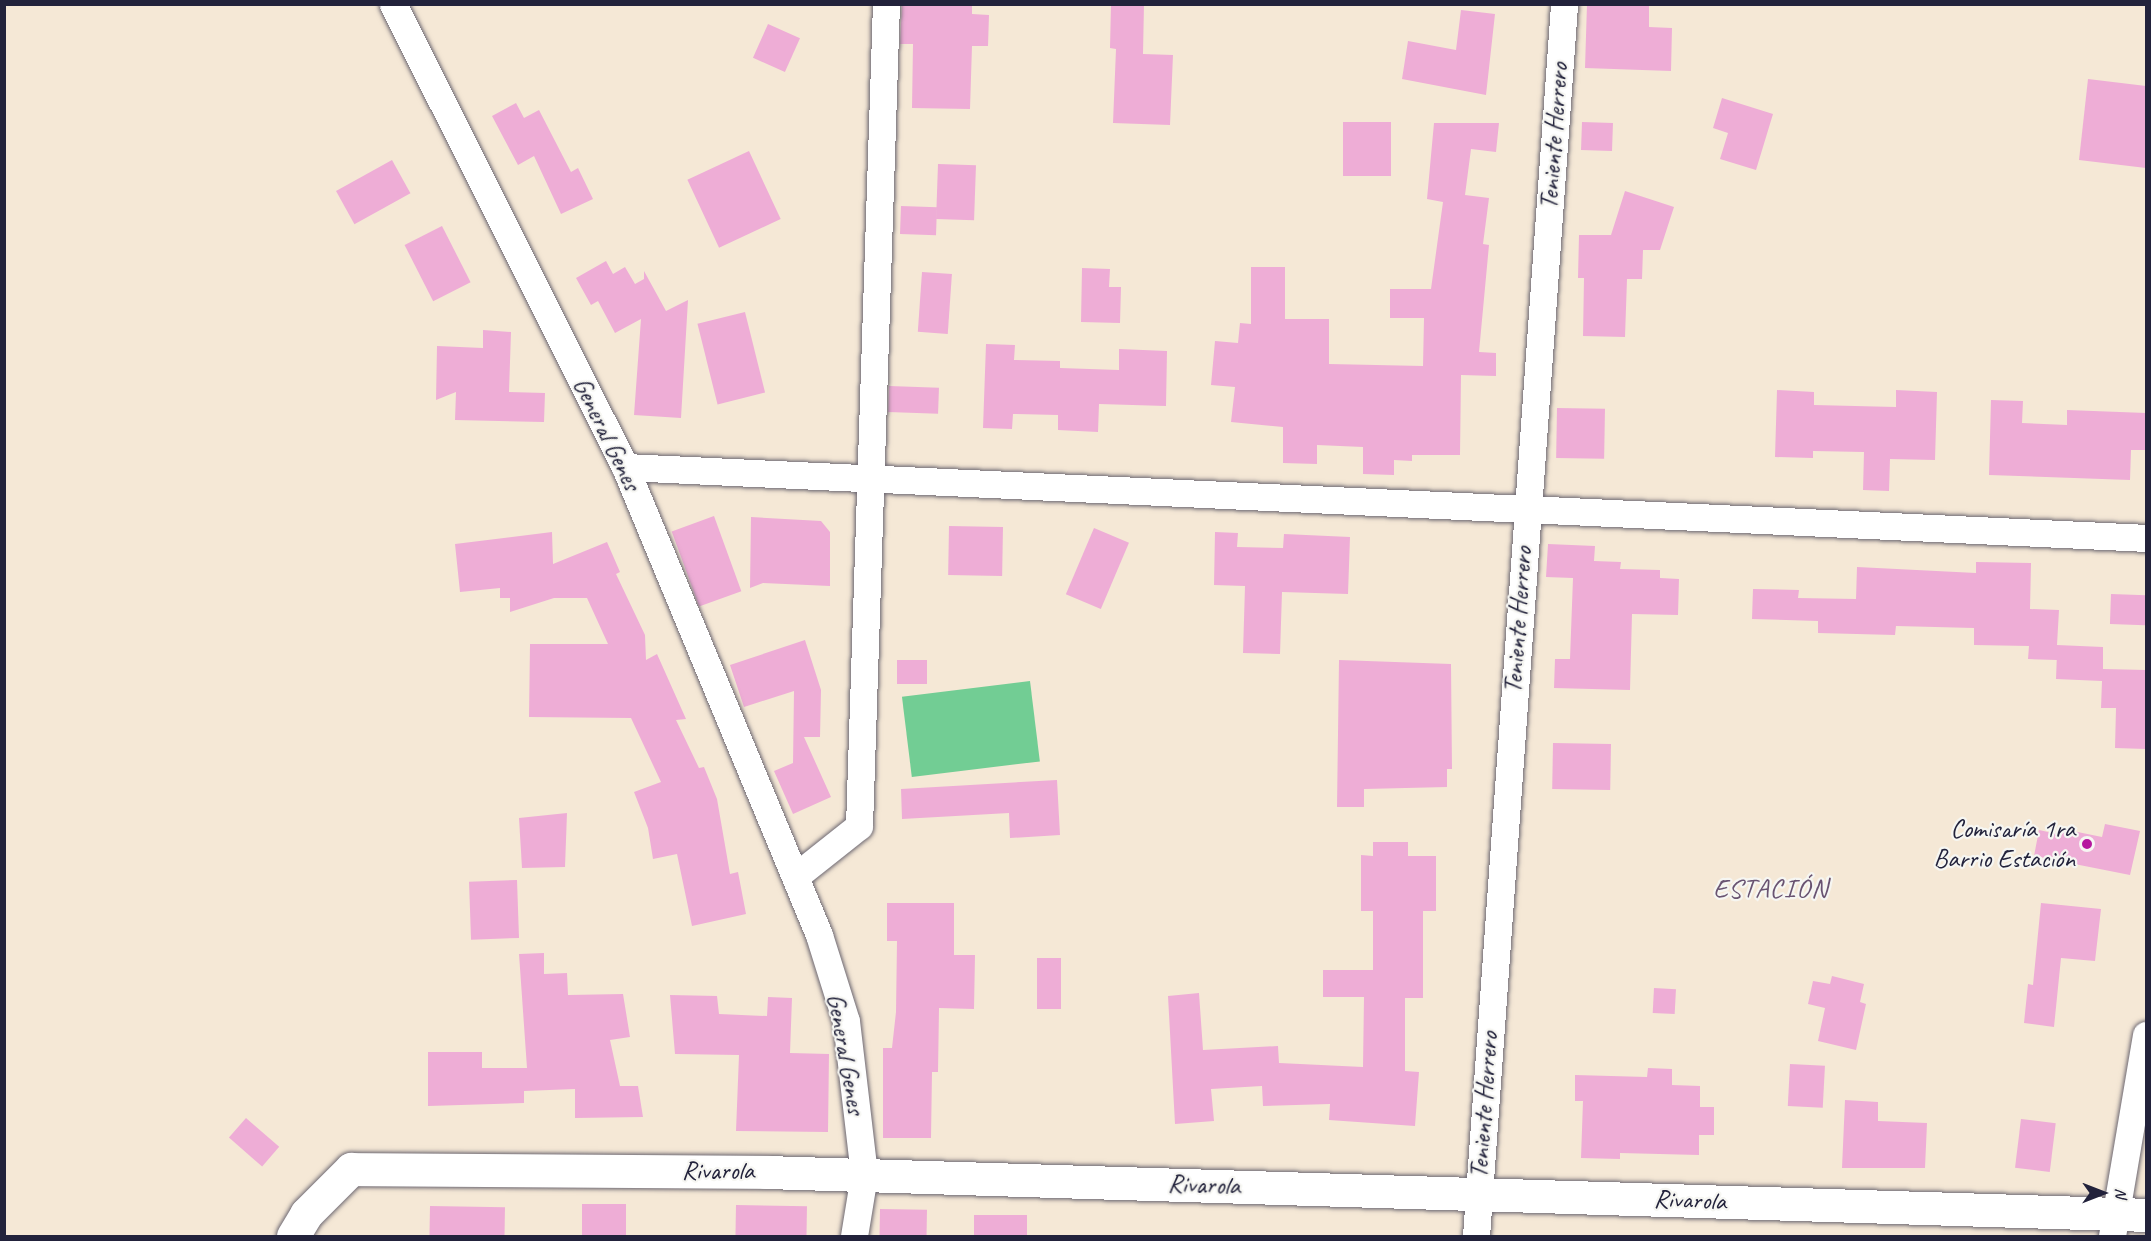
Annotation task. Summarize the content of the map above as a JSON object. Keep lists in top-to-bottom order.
{
  "streets": {
    "street": ["Teniente Herrero", "General Genes", "Rivarola"]
  },
  "crossings": [
    ["Teniente Herrero", "Rivarola"],
    ["General Genes", "Rivarola"]
  ],
  "districts": ["ESTACIÓN"],
  "places": ["Comisaría 1ra Barrio Estación"],
  "north": "right"
}
